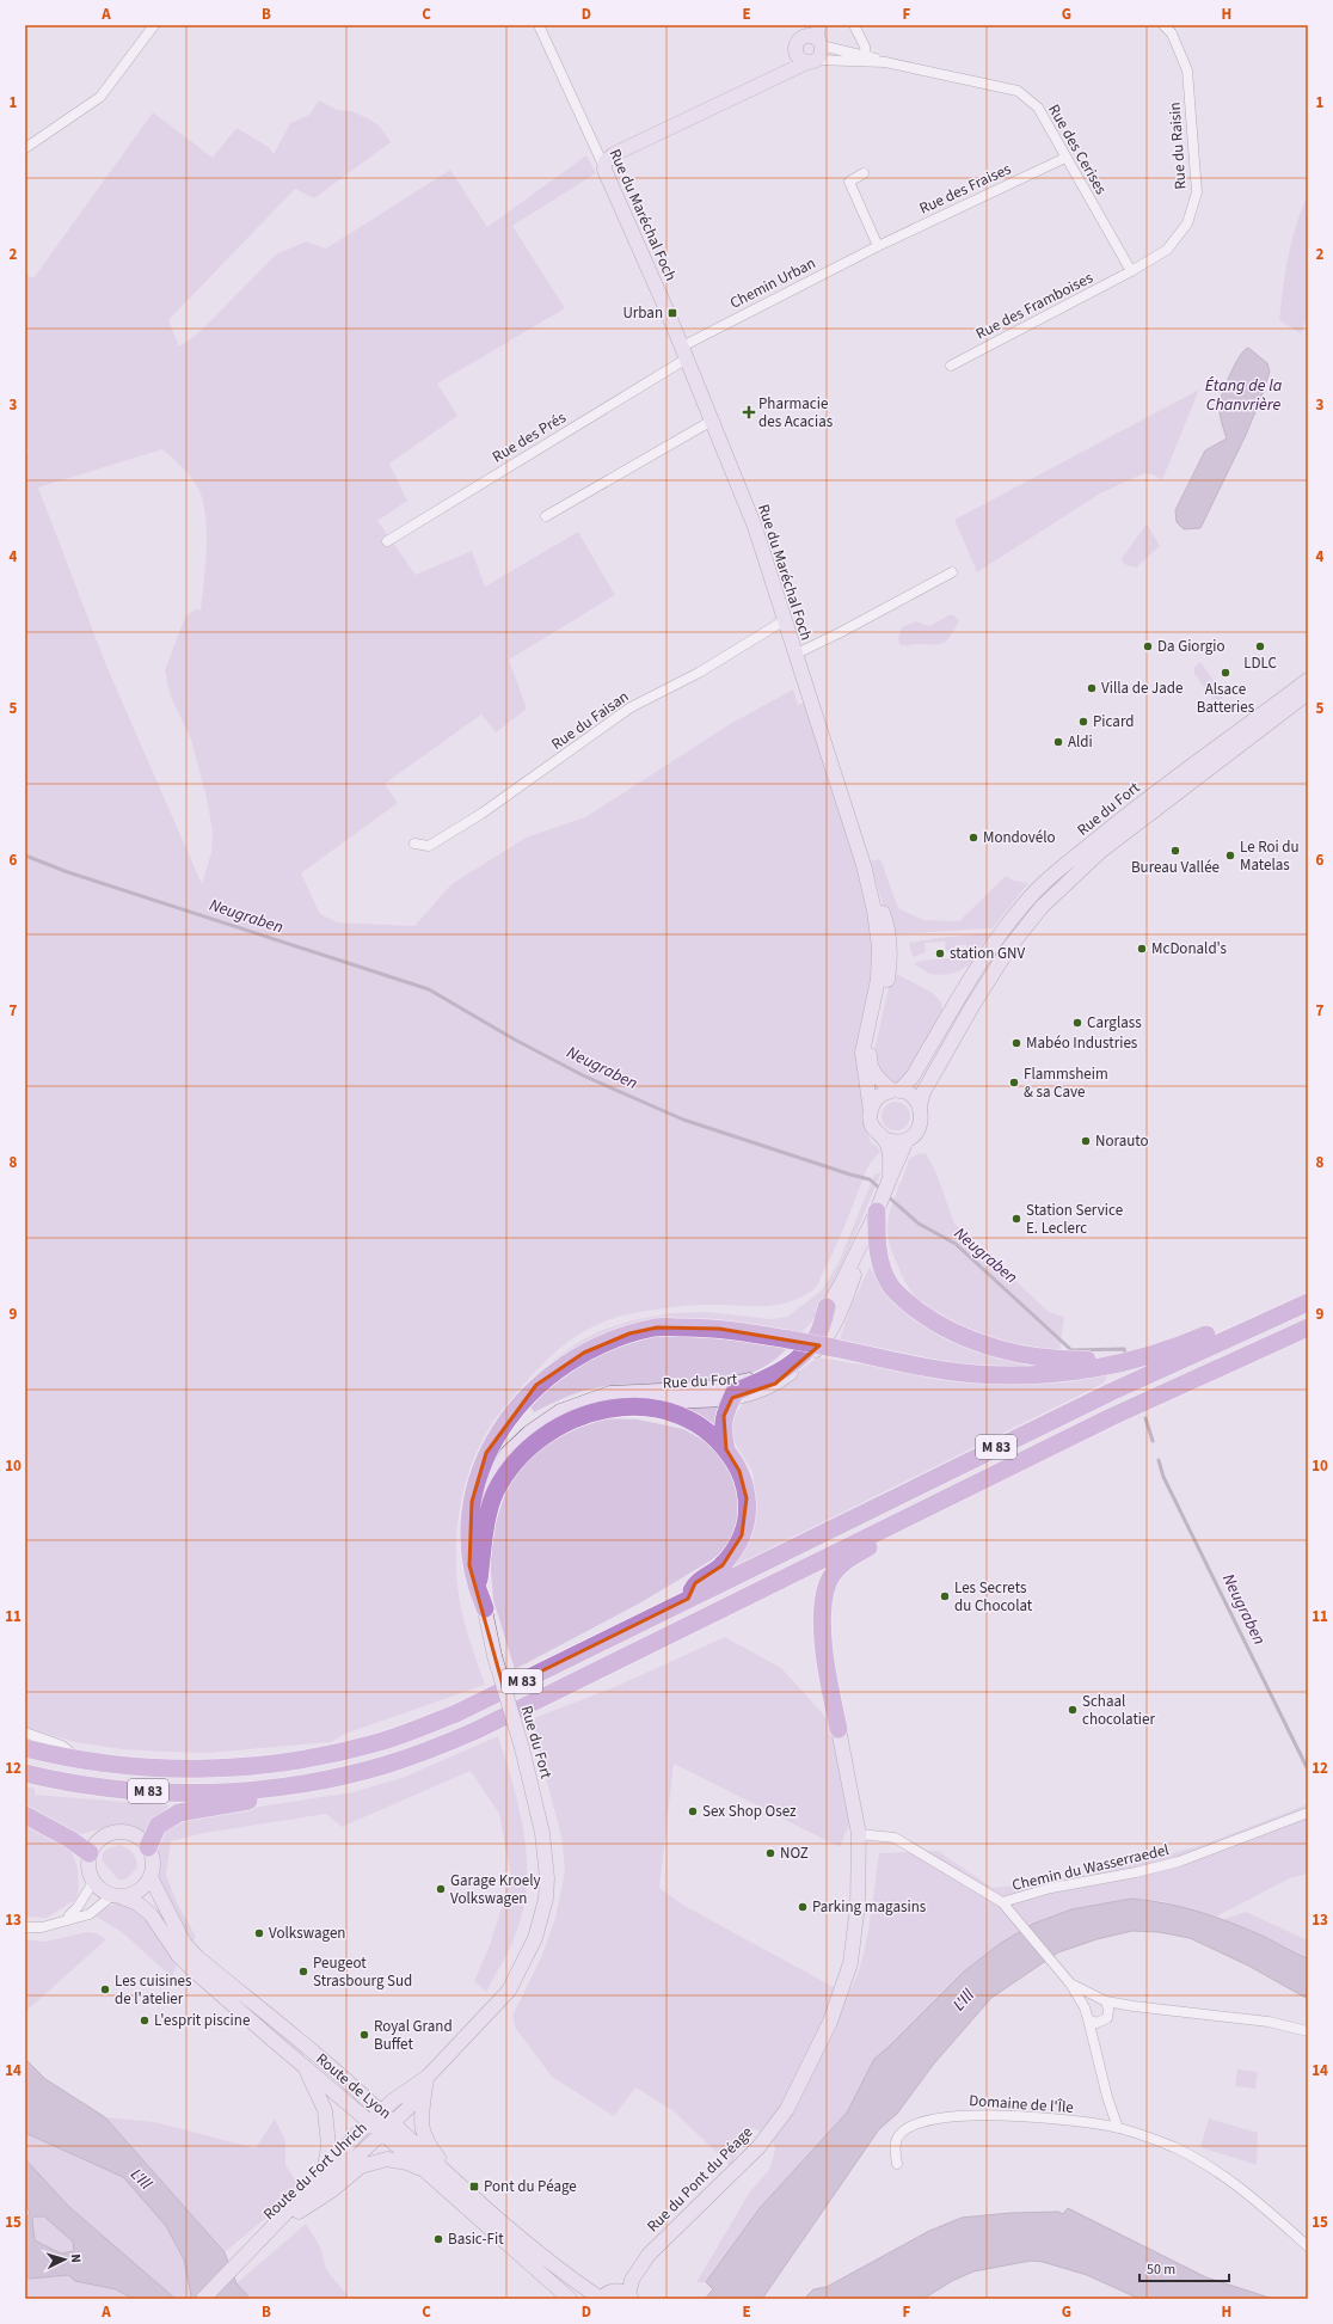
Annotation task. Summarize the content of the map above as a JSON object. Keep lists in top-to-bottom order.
{
  "streets": {
    "highway": ["M 83"],
    "main road": [
      "Rue du Maréchal Foch",
      "Rue du Fort",
      "Route de Lyon",
      "Route du Fort Uhrich",
      "Rue du Pont du Péage"
    ],
    "street": [
      "Rue du Raisin",
      "Rue des Cerises",
      "Rue des Fraises",
      "Chemin Urban",
      "Rue des Framboises",
      "Rue des Prés",
      "Rue du Faisan",
      "Chemin du Wasserraedel",
      "Domaine de l'Île"
    ]
  },
  "crossings": [
    ["Rue du Raisin", "Rue des Cerises"],
    ["Rue du Raisin", "Rue des Framboises"],
    ["Rue des Cerises", "Rue des Fraises"],
    ["Rue des Cerises", "Rue des Framboises"],
    ["Rue des Fraises", "Chemin Urban"],
    ["Rue du Maréchal Foch", "Chemin Urban"],
    ["Rue du Maréchal Foch", "Rue des Prés"],
    ["Rue du Maréchal Foch", "Rue du Faisan"],
    ["Rue du Maréchal Foch", "Rue du Fort"],
    ["Chemin Urban", "Rue des Prés"],
    ["Rue du Fort", "Route du Fort Uhrich"],
    ["Chemin du Wasserraedel", "Rue du Pont du Péage"],
    ["Route de Lyon", "Route du Fort Uhrich"]
  ],
  "water": ["Étang de la Chanvrière", "Neugraben", "L'Ill"],
  "places": {
    "transit": ["Urban", "Pont du Péage"],
    "health": ["Pharmacie des Acacias"],
    "other": [
      "Da Giorgio",
      "LDLC",
      "Alsace Batteries",
      "Villa de Jade",
      "Picard",
      "Aldi",
      "Mondovélo",
      "Bureau Vallée",
      "Le Roi du Matelas",
      "McDonald's",
      "station GNV",
      "Carglass",
      "Mabéo Industries",
      "Flammsheim & sa Cave",
      "Norauto",
      "Station Service E. Leclerc",
      "Les Secrets du Chocolat",
      "Schaal chocolatier",
      "Sex Shop Osez",
      "NOZ",
      "Garage Kroely Volkswagen",
      "Parking magasins",
      "Volkswagen",
      "Peugeot Strasbourg Sud",
      "Les cuisines de l'atelier",
      "L'esprit piscine",
      "Royal Grand Buffet",
      "Basic-Fit"
    ]
  },
  "scale_bar": "50 m",
  "north": "right",
  "grid": {
    "columns": [
      "A",
      "B",
      "C",
      "D",
      "E",
      "F",
      "G",
      "H"
    ],
    "rows": [
      "1",
      "2",
      "3",
      "4",
      "5",
      "6",
      "7",
      "8",
      "9",
      "10",
      "11",
      "12",
      "13",
      "14",
      "15"
    ]
  }
}
